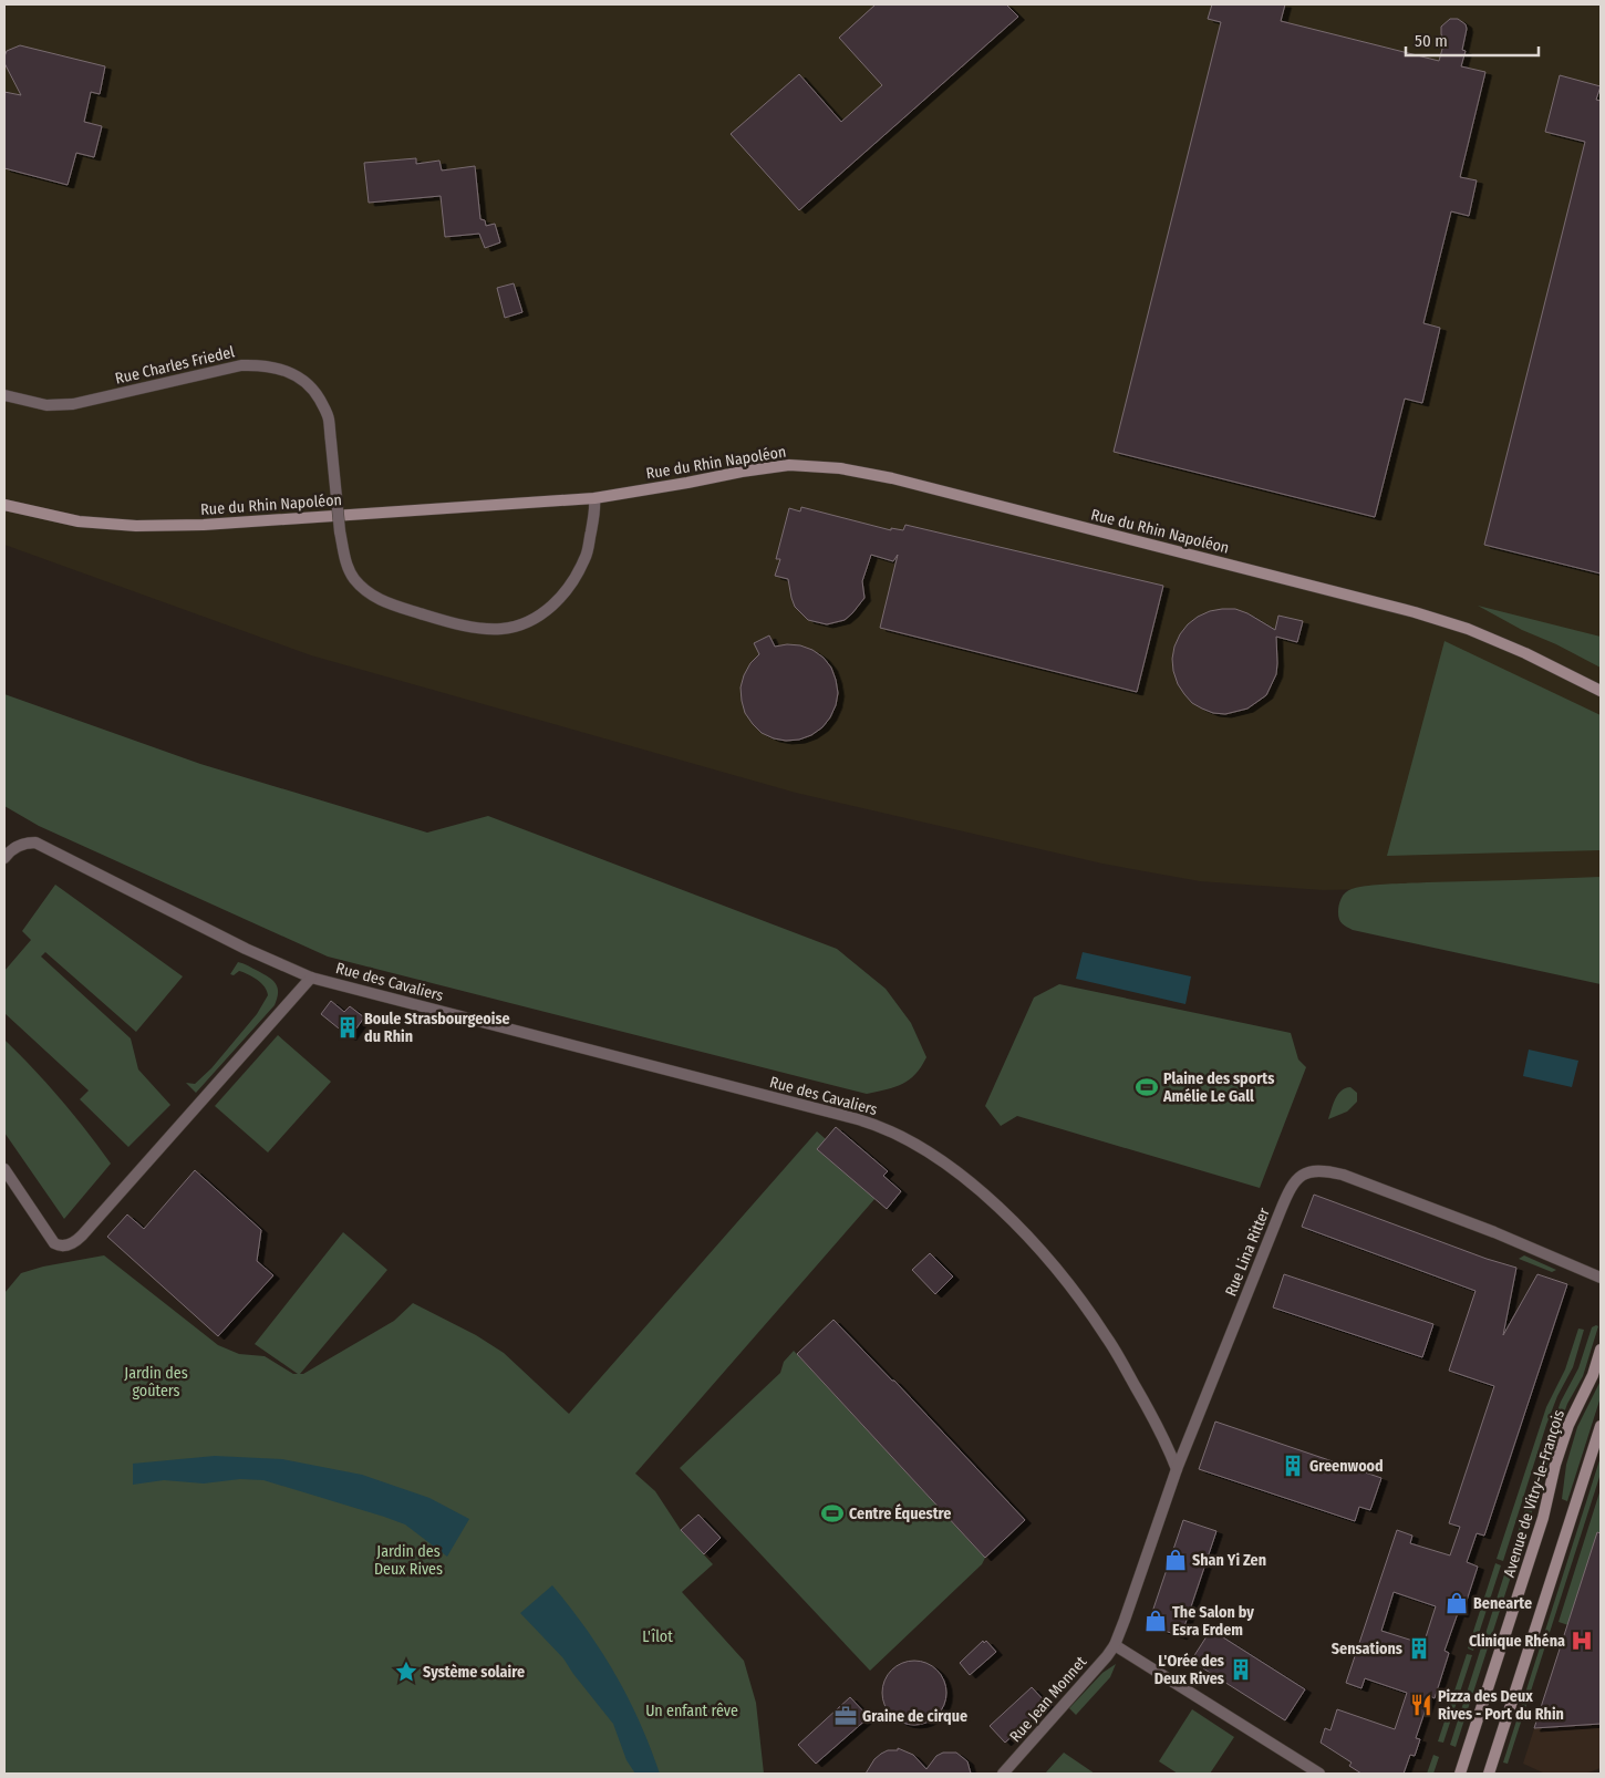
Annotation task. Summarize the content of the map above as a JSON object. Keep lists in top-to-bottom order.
{
  "streets": {
    "main road": ["Rue du Rhin Napoléon", "Avenue de Vitry-le-François"],
    "street": [
      "Rue Charles Friedel",
      "Rue des Cavaliers",
      "Rue Lina Ritter",
      "Rue Jean Monnet"
    ]
  },
  "crossings": [
    ["Rue Charles Friedel", "Rue du Rhin Napoléon"],
    ["Rue des Cavaliers", "Rue Lina Ritter"],
    ["Rue Lina Ritter", "Rue Jean Monnet"]
  ],
  "parks": [
    "Jardin des goûters",
    "Jardin des Deux Rives",
    "L'îlot",
    "Un enfant rêve"
  ],
  "places": {
    "building": [
      "Boule Strasbourgeoise du Rhin",
      "Greenwood",
      "Sensations",
      "L'Orée des Deux Rives"
    ],
    "sports": ["Plaine des sports Amélie Le Gall", "Centre Équestre"],
    "shop": ["Shan Yi Zen", "Benearte", "The Salon by Esra Erdem"],
    "hospital": ["Clinique Rhéna"],
    "place": ["Système solaire"],
    "restaurant": ["Pizza des Deux Rives - Port du Rhin"],
    "office": ["Graine de cirque"]
  },
  "scale_bar": "50 m"
}
